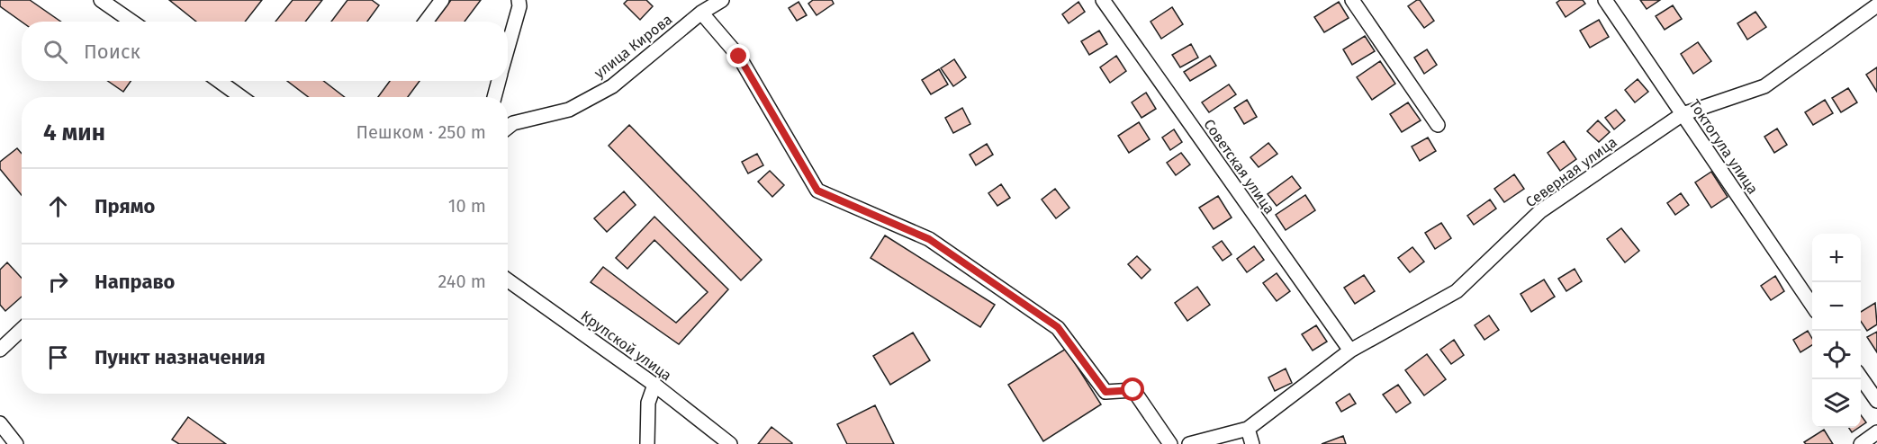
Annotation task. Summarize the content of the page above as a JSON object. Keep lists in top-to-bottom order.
{
  "streets": {
    "street": [
      "улица Кирова",
      "Токтогула улица",
      "Советская улица",
      "Северная улица",
      "Крупской улица"
    ]
  },
  "crossings": [
    ["Токтогула улица", "Северная улица"],
    ["Советская улица", "Северная улица"]
  ],
  "page": {
    "search": "Поиск",
    "heading": ["4 мин", "Пешком · 250 m"],
    "list": [
      ["Прямо", "10 m"],
      ["Направо", "240 m"],
      "Пункт назначения"
    ],
    "map_buttons": ["+", "−"]
  }
}
